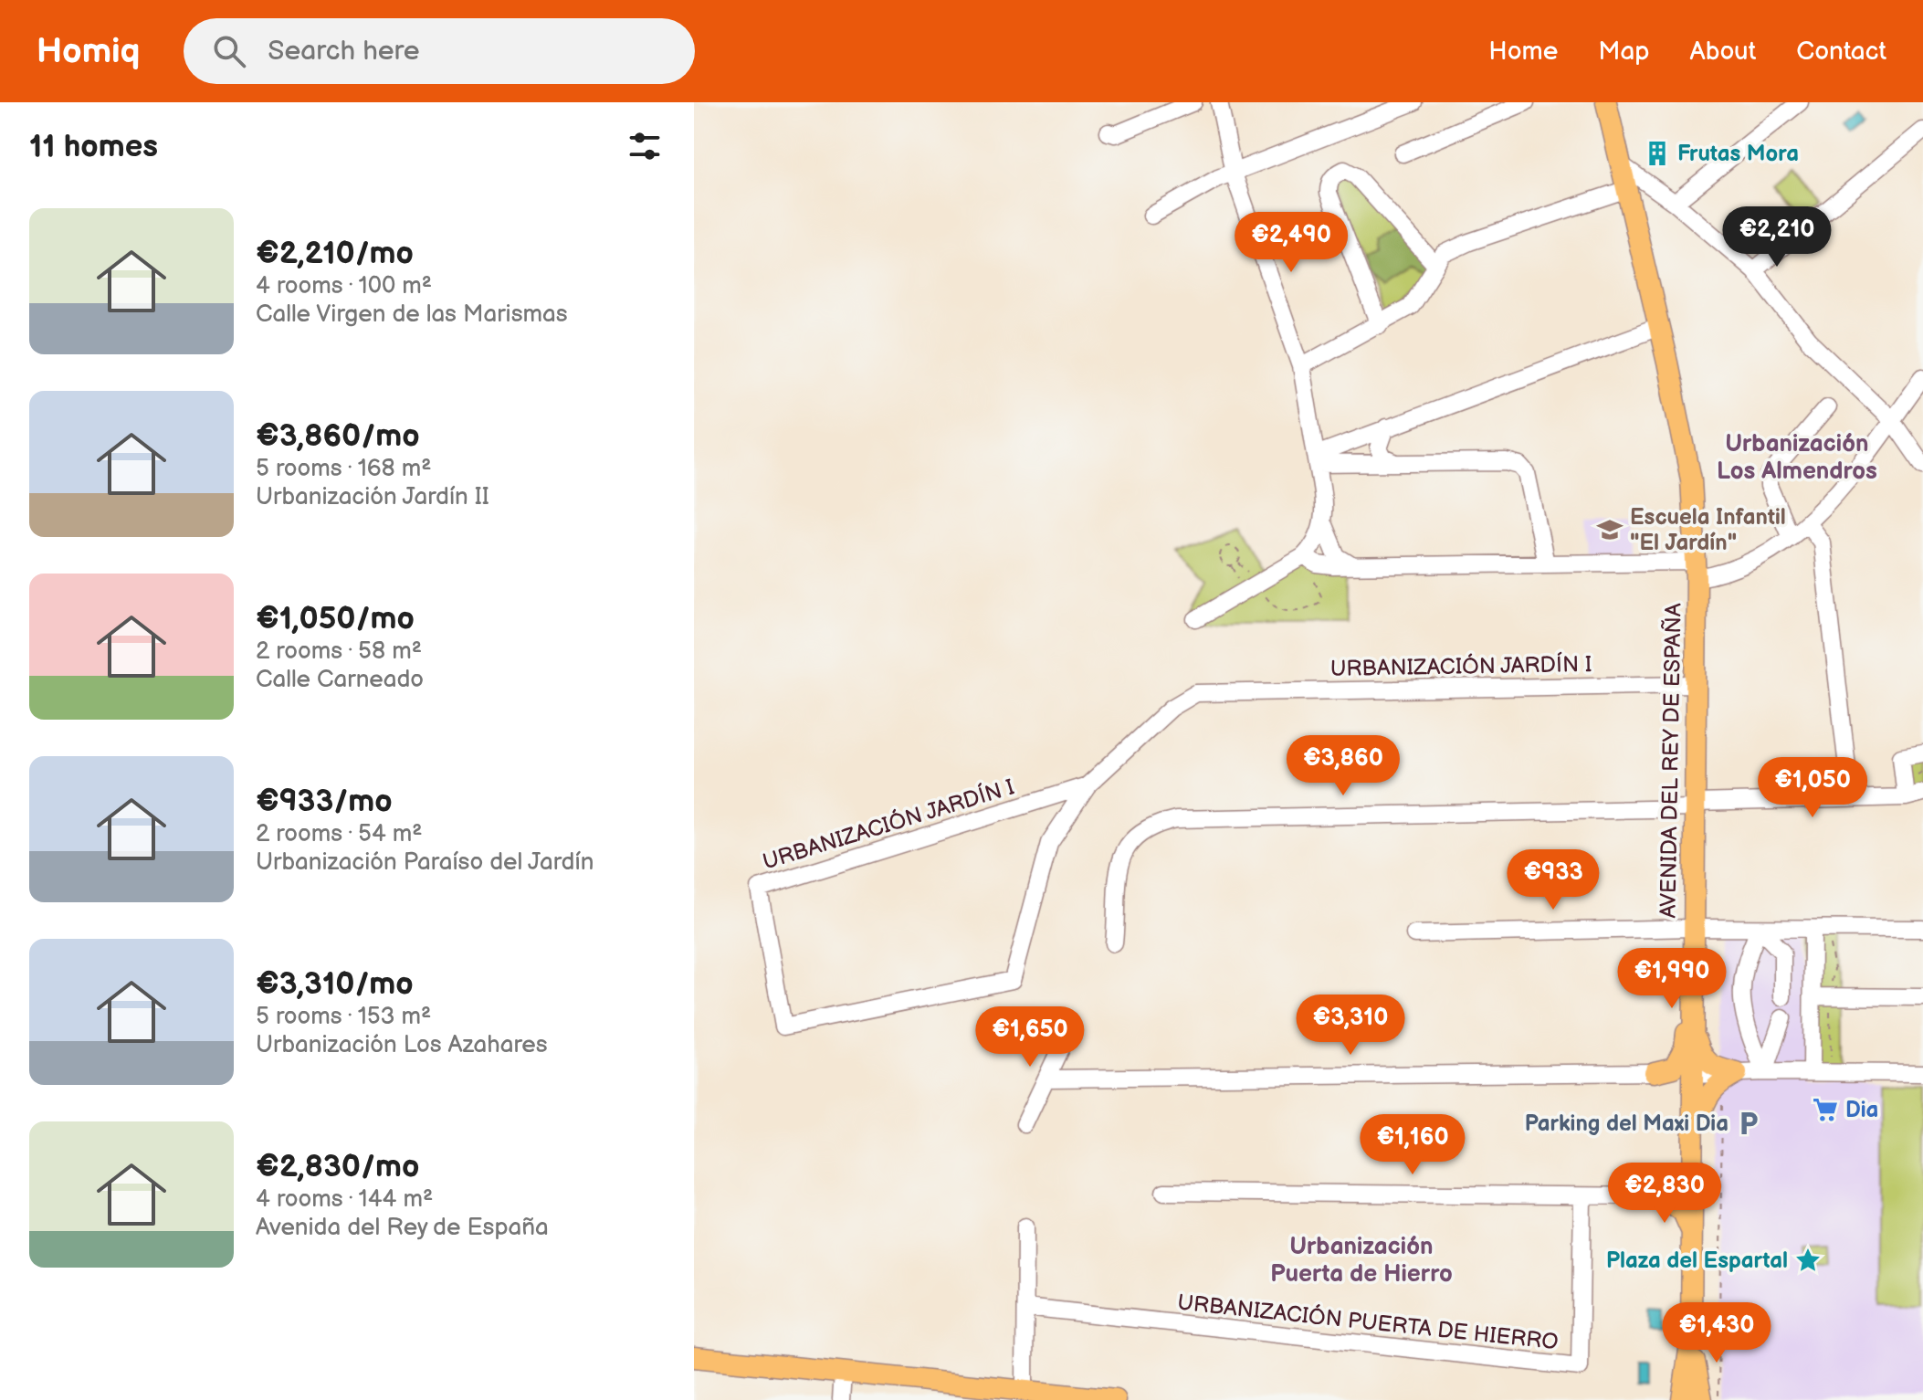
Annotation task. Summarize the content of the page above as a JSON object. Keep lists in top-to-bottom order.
{
  "streets": {
    "main road": ["AVENIDA DEL REY DE ESPAÑA"],
    "street": ["URBANIZACIÓN JARDÍN I", "URBANIZACIÓN PUERTA DE HIERRO"]
  },
  "crossings": [
    ["URBANIZACIÓN JARDÍN I", "AVENIDA DEL REY DE ESPAÑA"]
  ],
  "districts": ["Urbanización Los Almendros", "Urbanización Puerta de Hierro"],
  "places": {
    "building": ["Frutas Mora"],
    "school or university": ["Escuela Infantil \"El Jardín\""],
    "supermarket": ["Dia"],
    "parking": ["Parking del Maxi Dia"],
    "place": ["Plaza del Espartal"]
  },
  "page": {
    "header": "Homiq",
    "search": "Search here",
    "nav": [
      "Home",
      "Map",
      "About",
      "Contact"
    ],
    "heading": "11 homes",
    "list": [
      {
        "name": "€2,210/mo",
        "note": "4 rooms · 100 m² · Calle Virgen de las Marismas"
      },
      {
        "name": "€3,860/mo",
        "note": "5 rooms · 168 m² · Urbanización Jardín II"
      },
      {
        "name": "€1,050/mo",
        "note": "2 rooms · 58 m² · Calle Carneado"
      },
      {
        "name": "€933/mo",
        "note": "2 rooms · 54 m² · Urbanización Paraíso del Jardín"
      },
      {
        "name": "€3,310/mo",
        "note": "5 rooms · 153 m² · Urbanización Los Azahares"
      },
      {
        "name": "€2,830/mo",
        "note": "4 rooms · 144 m² · Avenida del Rey de España"
      }
    ],
    "price": [
      "€2,210",
      "€2,490",
      "€3,860",
      "€1,050",
      "€933",
      "€1,990",
      "€3,310",
      "€1,650",
      "€1,160",
      "€2,830",
      "€1,430"
    ]
  }
}
